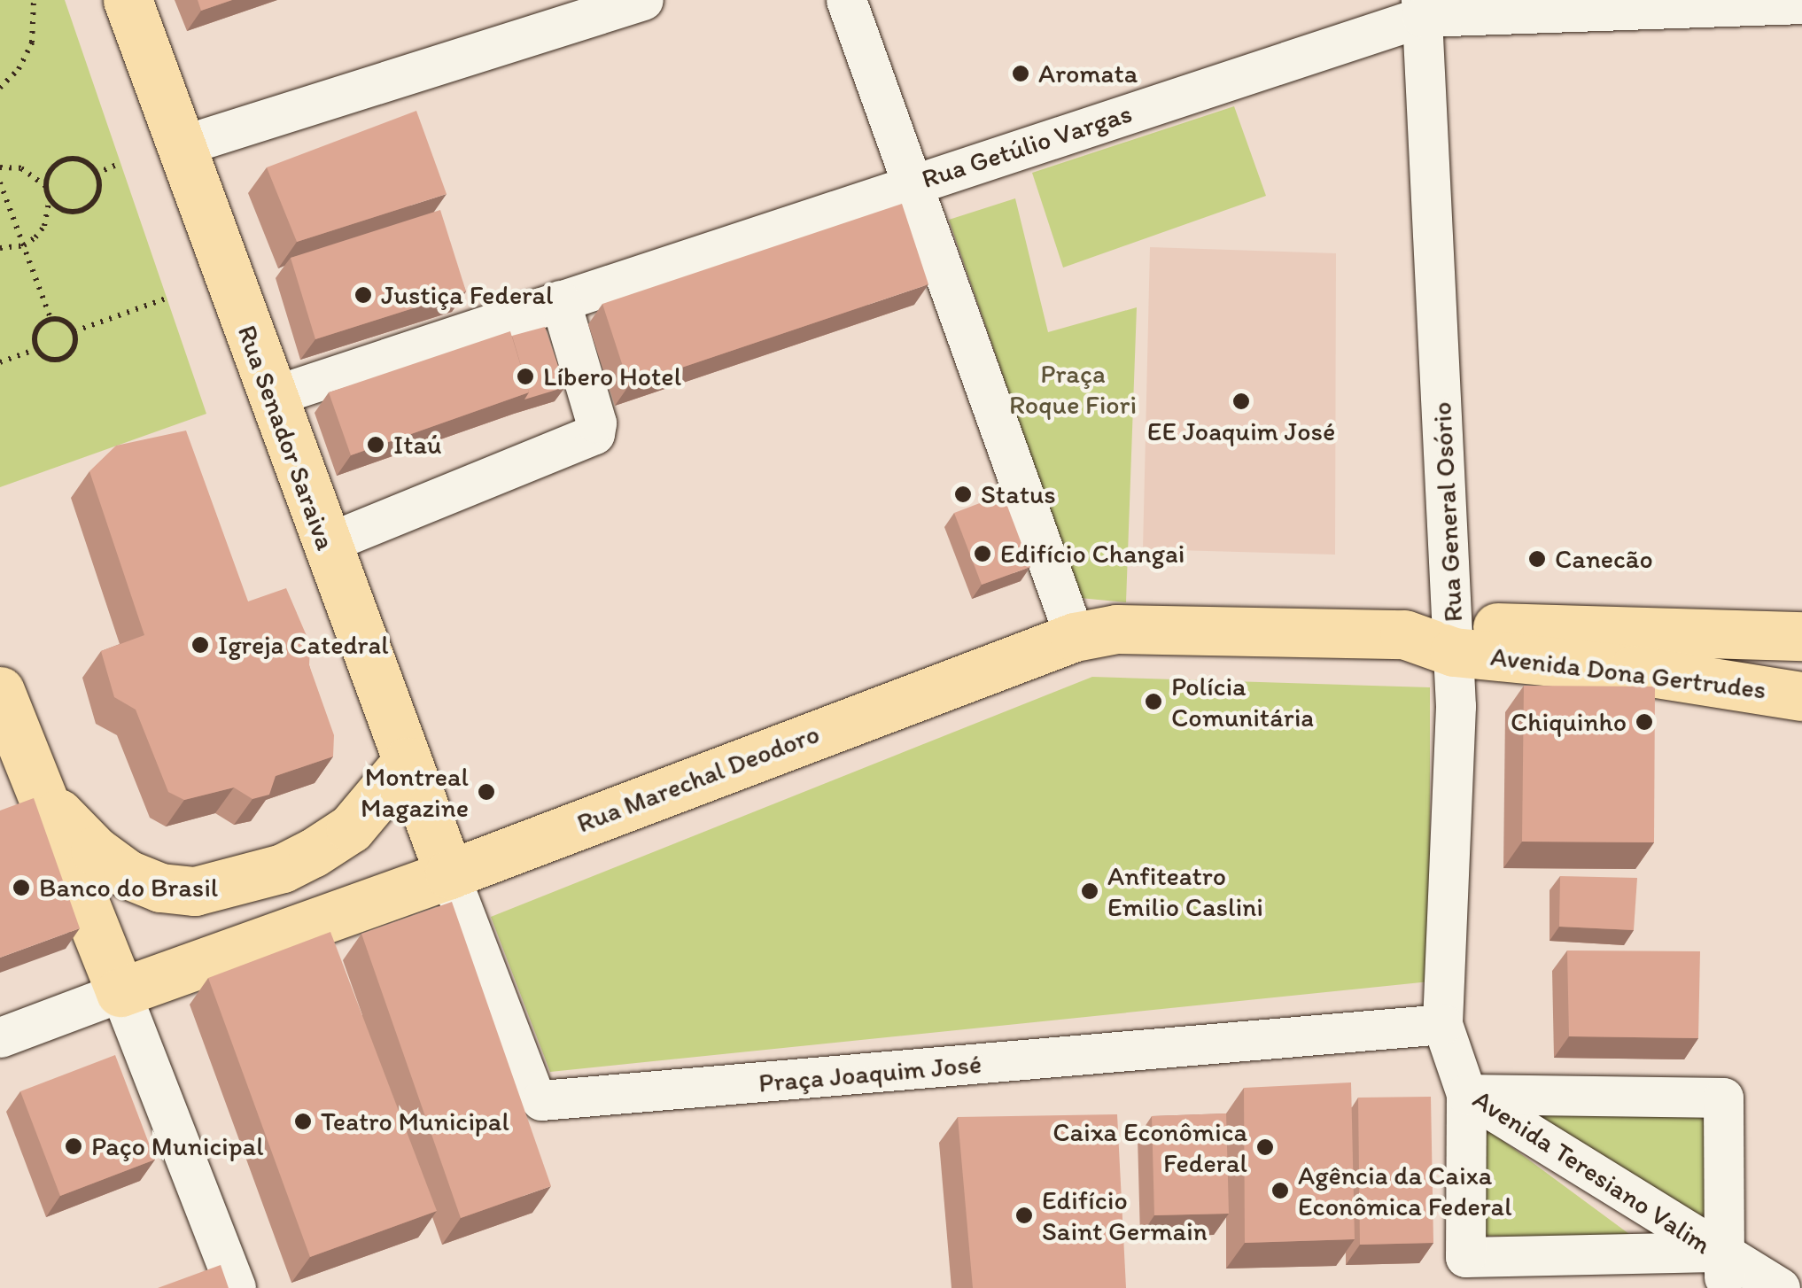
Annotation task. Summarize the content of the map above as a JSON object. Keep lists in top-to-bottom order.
{
  "streets": {
    "main road": ["Rua Senador Saraiva", "Avenida Dona Gertrudes", "Rua Marechal Deodoro"],
    "street": [
      "Rua Getúlio Vargas",
      "Rua General Osório",
      "Praça Joaquim José",
      "Avenida Teresiano Valim"
    ]
  },
  "crossings": [
    ["Rua Getúlio Vargas", "Rua Senador Saraiva"],
    ["Rua Getúlio Vargas", "Rua General Osório"],
    ["Rua Senador Saraiva", "Rua Marechal Deodoro"],
    ["Rua Senador Saraiva", "Praça Joaquim José"],
    ["Rua General Osório", "Avenida Dona Gertrudes"],
    ["Rua General Osório", "Rua Marechal Deodoro"],
    ["Rua General Osório", "Praça Joaquim José"],
    ["Rua General Osório", "Avenida Teresiano Valim"],
    ["Avenida Dona Gertrudes", "Rua Marechal Deodoro"],
    ["Rua Marechal Deodoro", "Praça Joaquim José"],
    ["Praça Joaquim José", "Avenida Teresiano Valim"]
  ],
  "parks": ["Praça Roque Fiori"],
  "places": [
    "Aromata",
    "Justiça Federal",
    "Líbero Hotel",
    "EE Joaquim José",
    "Itaú",
    "Status",
    "Edifício Changai",
    "Canecão",
    "Igreja Catedral",
    "Polícia Comunitária",
    "Chiquinho",
    "Montreal Magazine",
    "Banco do Brasil",
    "Anfiteatro Emilio Caslini",
    "Teatro Municipal",
    "Paço Municipal",
    "Caixa Econômica Federal",
    "Agência da Caixa Econômica Federal",
    "Edifício Saint Germain"
  ]
}
